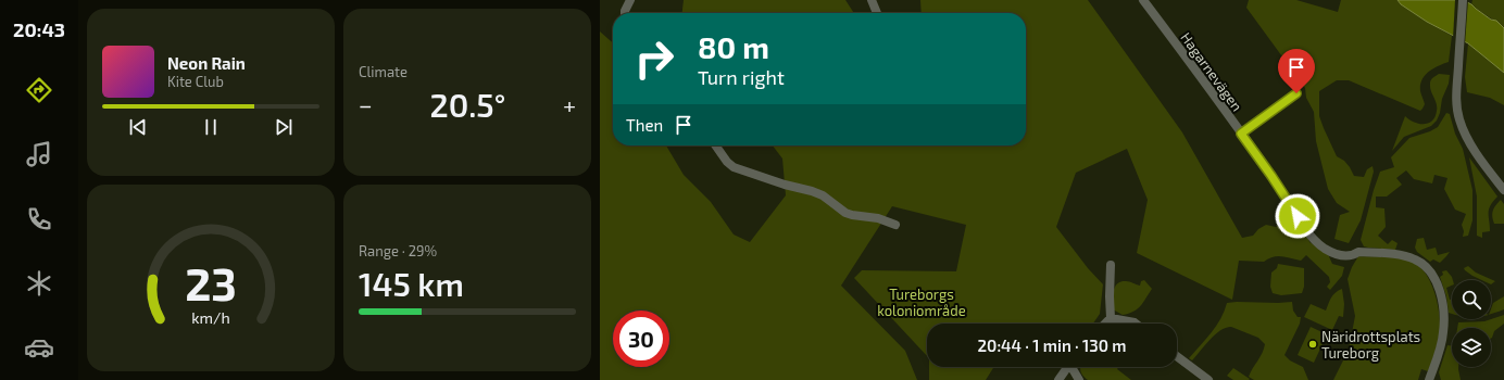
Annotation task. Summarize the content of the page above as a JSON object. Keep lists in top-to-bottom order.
{
  "streets": {
    "street": ["Hagarnevägen"]
  },
  "parks": ["Tureborgs koloniområde"],
  "places": ["Näridrottsplats Tureborg"],
  "page": {
    "tabs": "20:43",
    "tile": [
      "Climate",
      ["Range · 29%", "145 km"]
    ],
    "turn": ["80 m", "Turn right"],
    "song": ["Neon Rain", "Kite Club"],
    "heat": ["−", "20.5°", "+"],
    "then": "Then",
    "limit": "30",
    "trip": "20:44 · 1 min · 130 m",
    "gauge": ["23", "km/h"]
  }
}
